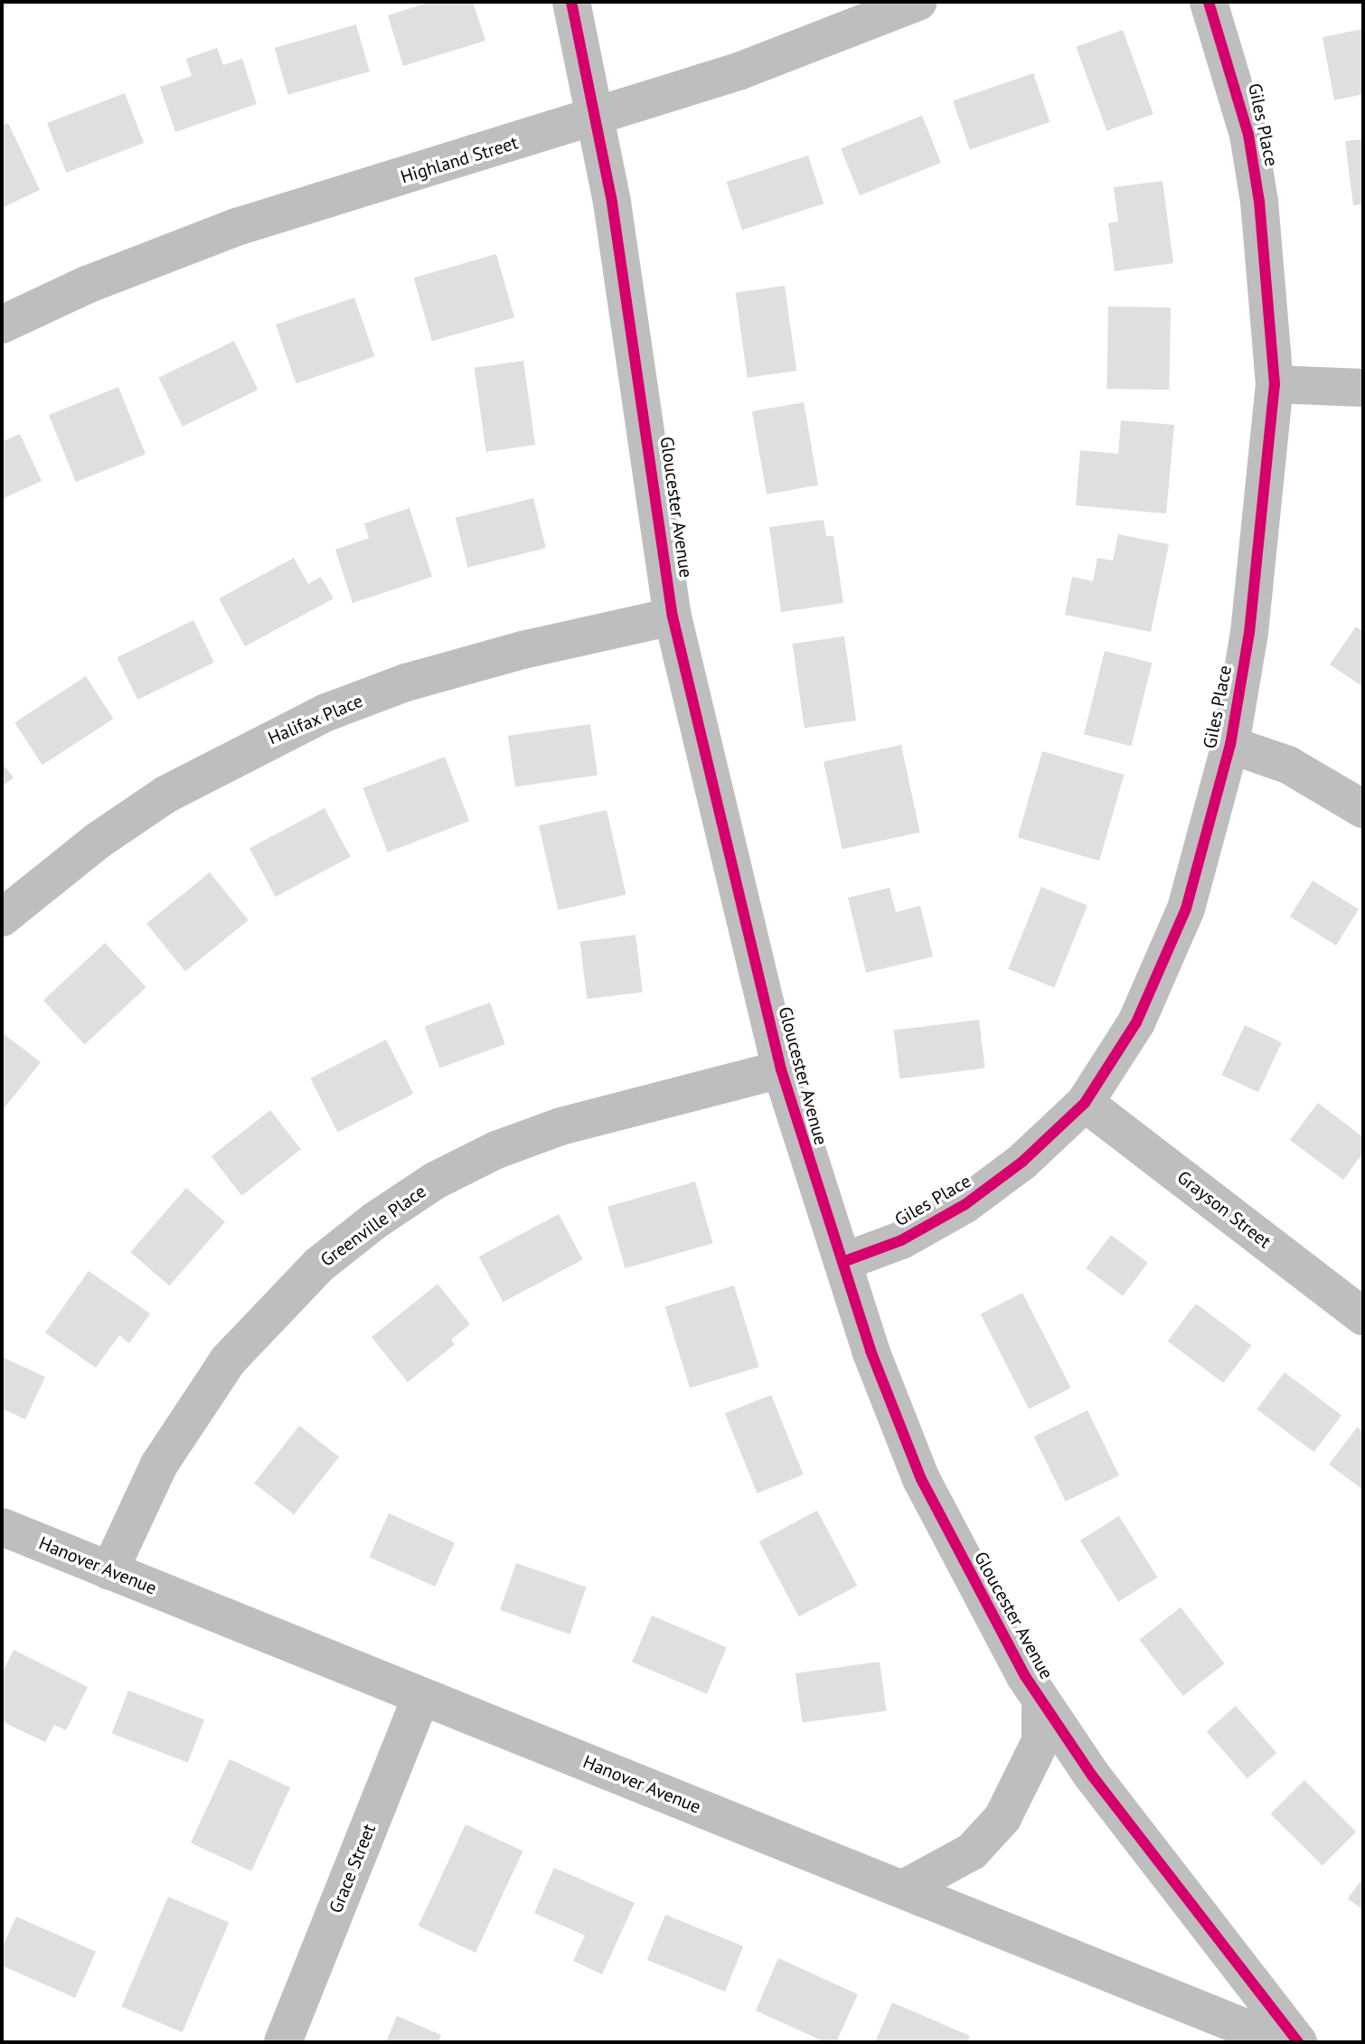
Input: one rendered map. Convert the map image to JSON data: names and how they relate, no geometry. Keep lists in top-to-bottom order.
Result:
{
  "streets": {
    "street": [
      "Giles Place",
      "Highland Street",
      "Gloucester Avenue",
      "Halifax Place",
      "Grayson Street",
      "Greenville Place",
      "Hanover Avenue",
      "Grace Street"
    ]
  },
  "crossings": [
    ["Giles Place", "Gloucester Avenue"],
    ["Giles Place", "Grayson Street"],
    ["Highland Street", "Gloucester Avenue"],
    ["Gloucester Avenue", "Halifax Place"],
    ["Gloucester Avenue", "Greenville Place"],
    ["Gloucester Avenue", "Hanover Avenue"],
    ["Greenville Place", "Hanover Avenue"],
    ["Hanover Avenue", "Grace Street"]
  ]
}
